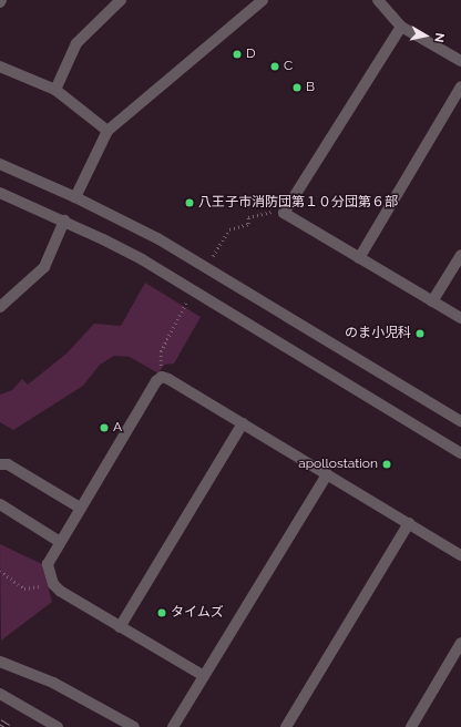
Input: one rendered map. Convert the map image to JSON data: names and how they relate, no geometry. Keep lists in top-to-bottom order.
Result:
{
  "places": [
    "D",
    "C",
    "B",
    "八王子市消防団第１０分団第６部",
    "のま小児科",
    "A",
    "apollostation",
    "タイムズ"
  ],
  "north": "right"
}
